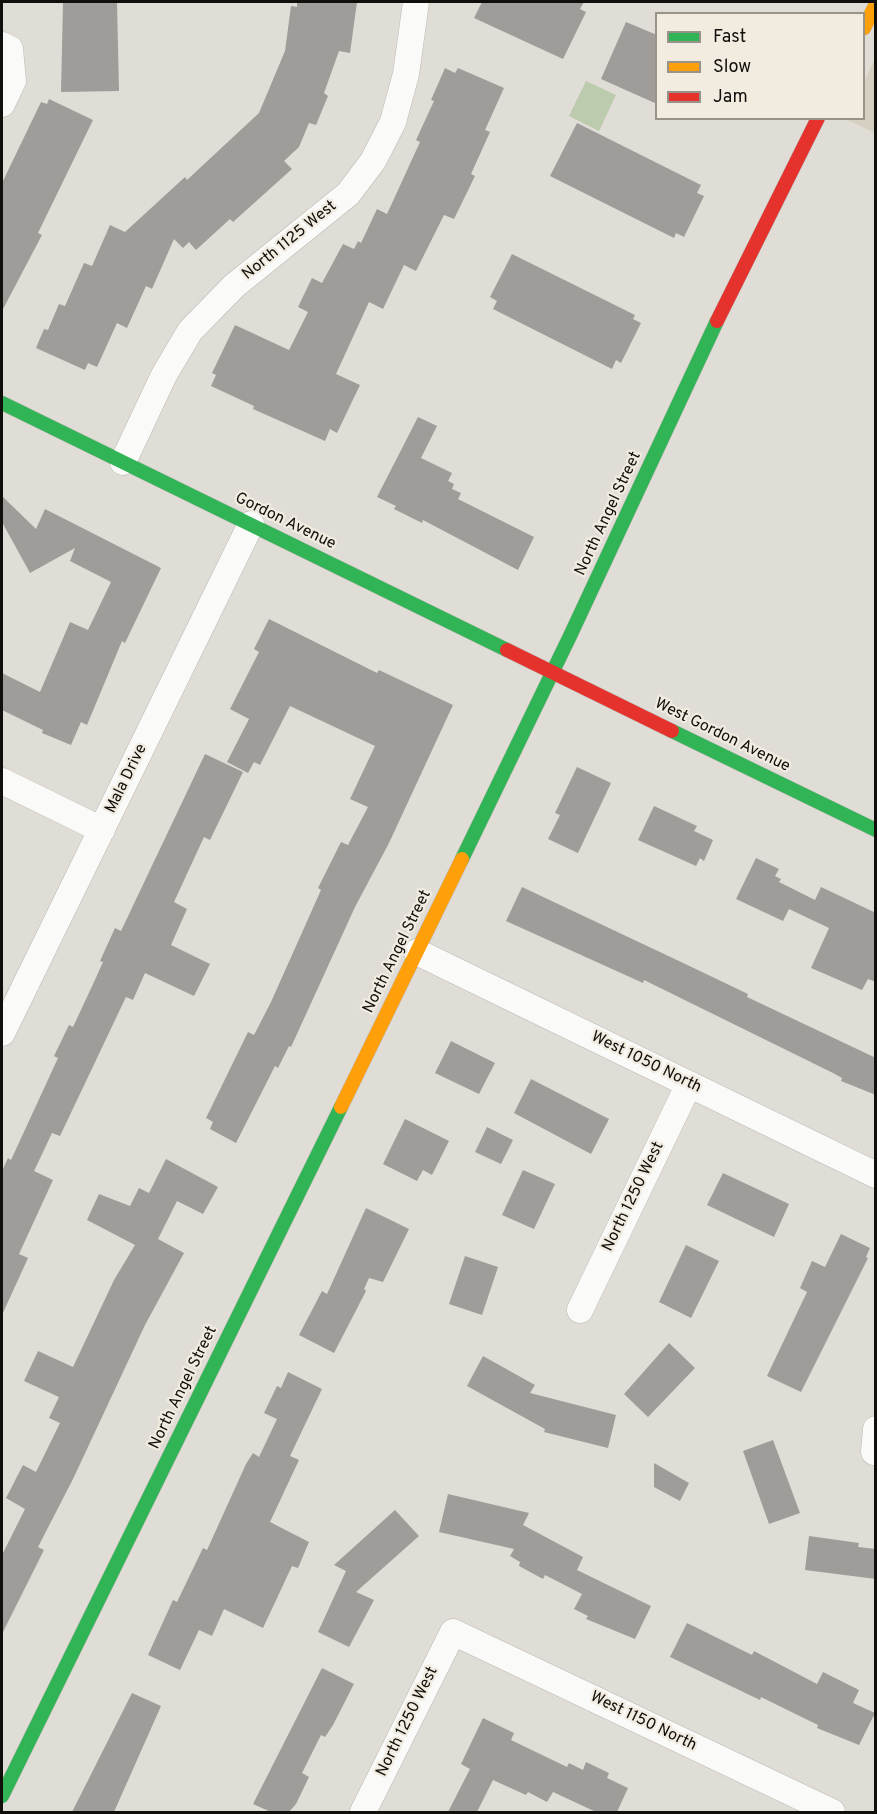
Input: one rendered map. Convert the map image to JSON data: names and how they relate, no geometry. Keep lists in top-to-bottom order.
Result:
{
  "streets": {
    "street": [
      "North 1125 West",
      "North Angel Street",
      "Gordon Avenue",
      "West Gordon Avenue",
      "Mala Drive",
      "West 1050 North",
      "North 1250 West",
      "West 1150 North"
    ]
  },
  "crossings": [
    ["North 1125 West", "Gordon Avenue"],
    ["North Angel Street", "Gordon Avenue"],
    ["North Angel Street", "West Gordon Avenue"],
    ["North Angel Street", "West 1050 North"],
    ["Gordon Avenue", "West Gordon Avenue"],
    ["Gordon Avenue", "Mala Drive"],
    ["West 1050 North", "North 1250 West"],
    ["North 1250 West", "West 1150 North"]
  ],
  "legend": ["Fast", "Slow", "Jam"]
}
